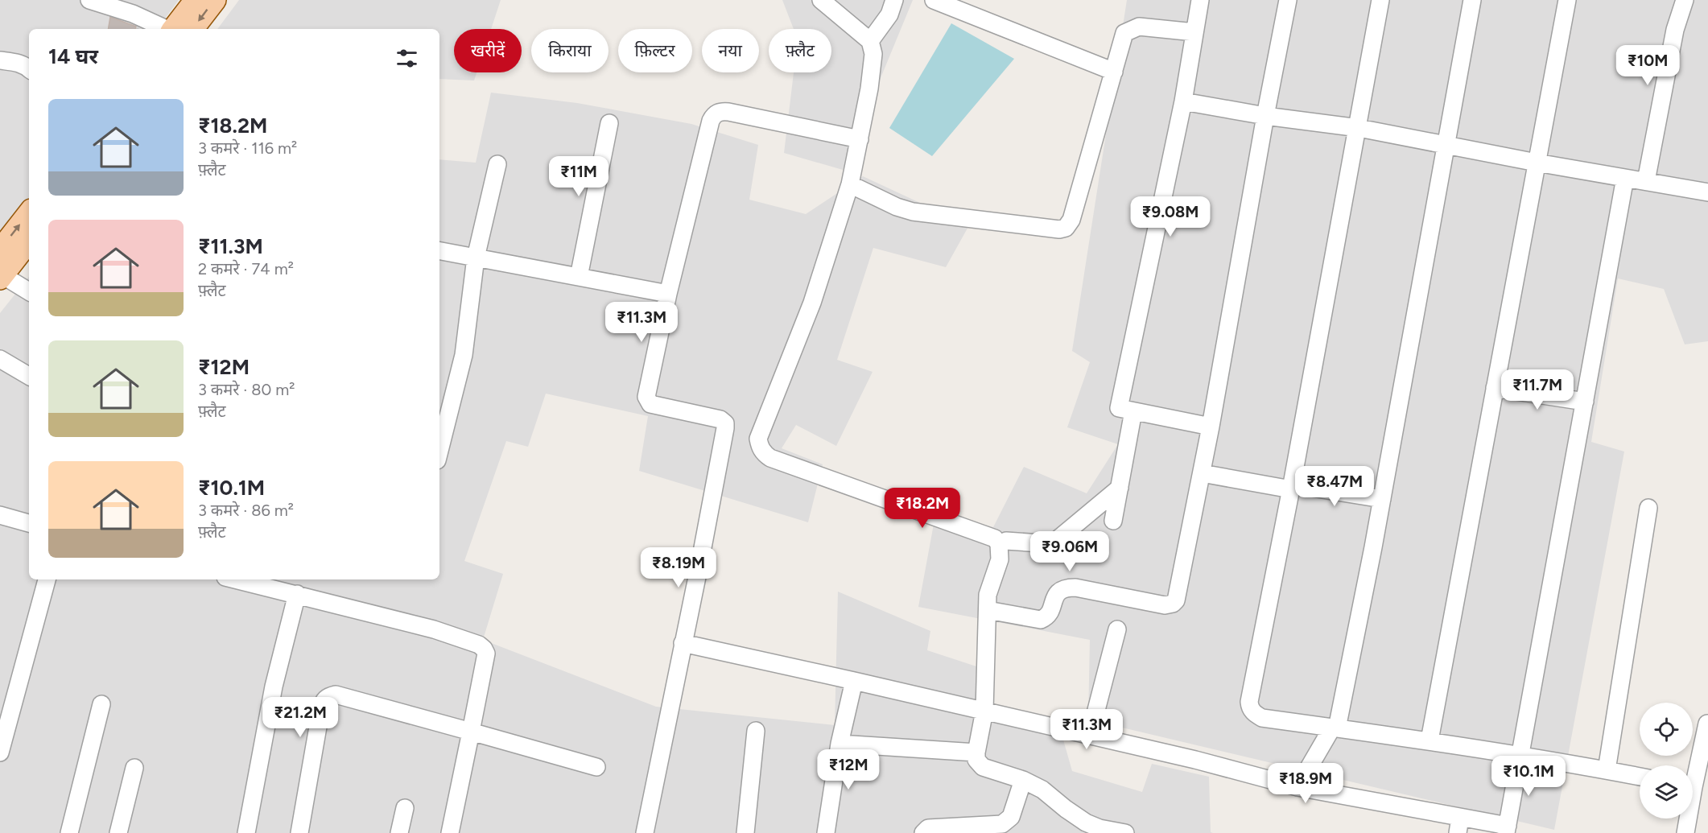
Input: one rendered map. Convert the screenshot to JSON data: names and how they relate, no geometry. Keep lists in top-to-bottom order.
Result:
{
  "page": {
    "chip": [
      "खरीदें",
      "किराया",
      "फ़िल्टर",
      "नया",
      "फ़्लैट"
    ],
    "heading": "14 घर",
    "price": [
      "₹10M",
      "₹11M",
      "₹9.08M",
      "₹11.3M",
      "₹11.7M",
      "₹8.47M",
      "₹18.2M",
      "₹9.06M",
      "₹8.19M",
      "₹21.2M",
      "₹11.3M",
      "₹12M",
      "₹10.1M",
      "₹18.9M"
    ],
    "list": [
      {
        "name": "₹18.2M",
        "note": "3 कमरे · 116 m² · फ़्लैट"
      },
      {
        "name": "₹11.3M",
        "note": "2 कमरे · 74 m² · फ़्लैट"
      },
      {
        "name": "₹12M",
        "note": "3 कमरे · 80 m² · फ़्लैट"
      },
      {
        "name": "₹10.1M",
        "note": "3 कमरे · 86 m² · फ़्लैट"
      }
    ]
  }
}
